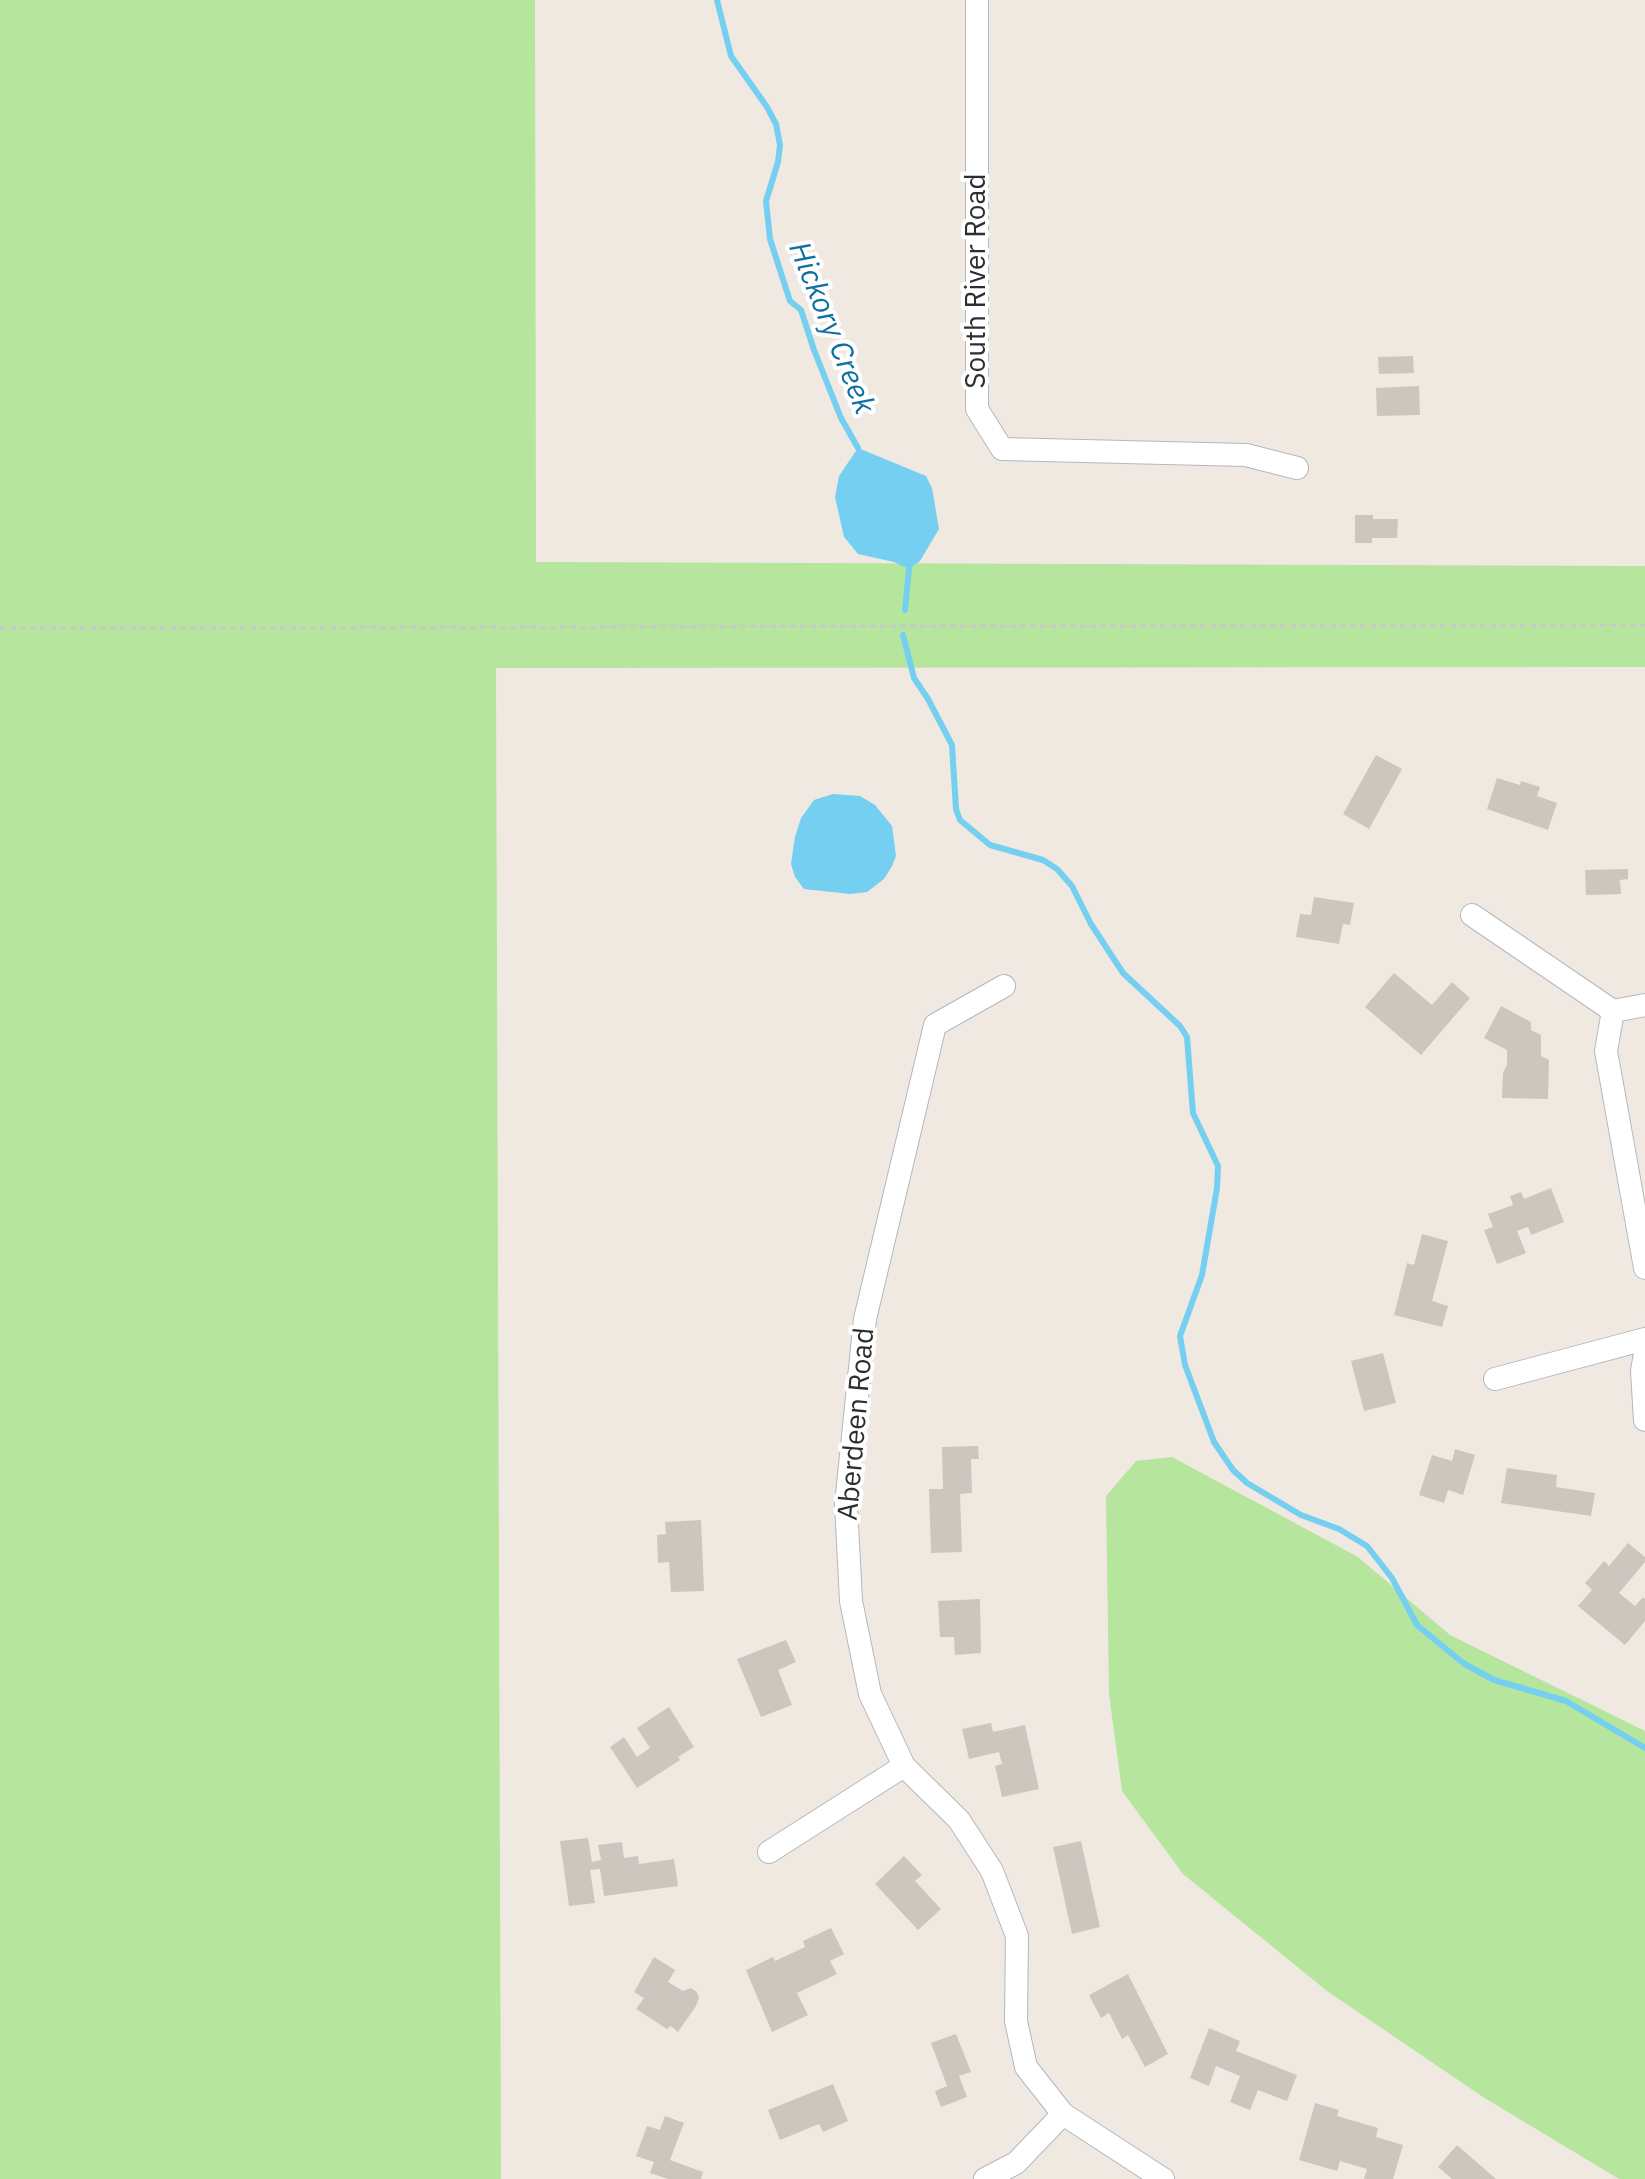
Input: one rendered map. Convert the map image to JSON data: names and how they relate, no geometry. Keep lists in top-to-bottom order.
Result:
{
  "streets": {
    "street": ["South River Road", "Aberdeen Road"]
  },
  "water": ["Hickory Creek"]
}
